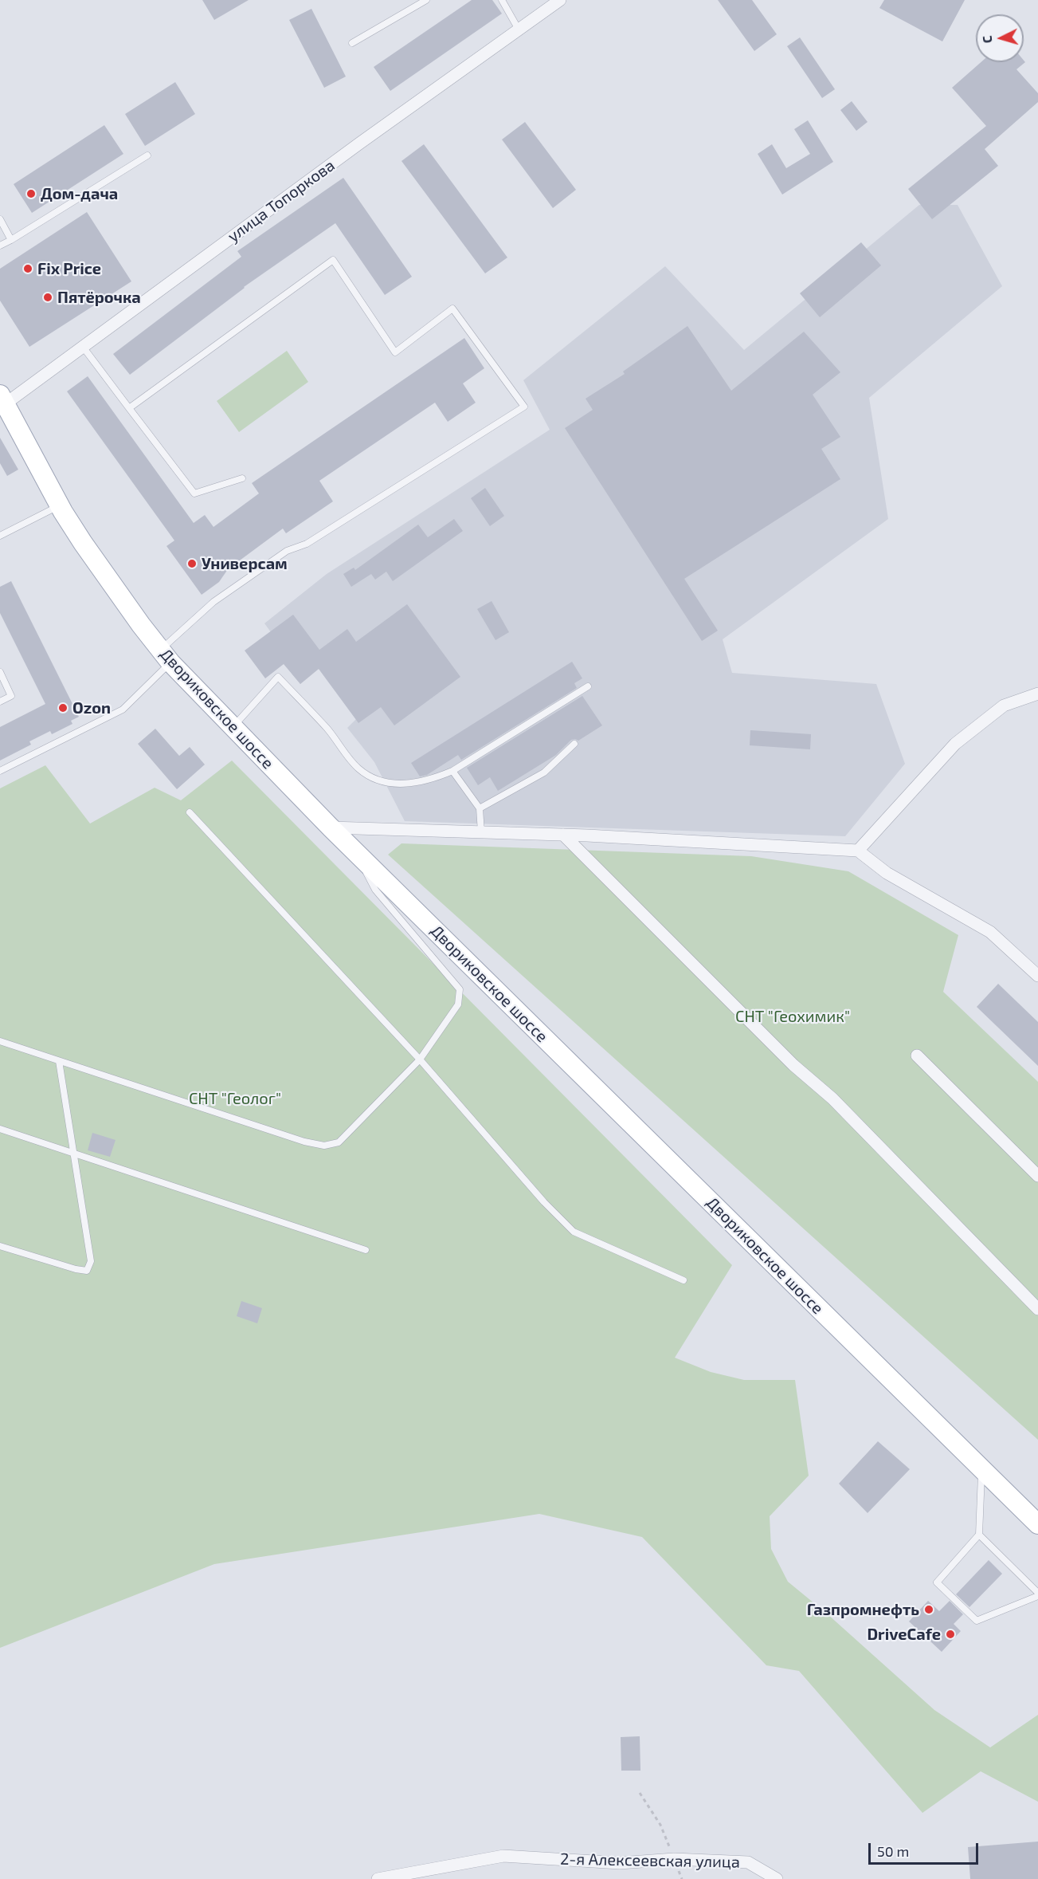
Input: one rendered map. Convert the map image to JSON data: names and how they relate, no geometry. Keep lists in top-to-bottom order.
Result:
{
  "streets": {
    "main road": ["Двориковское шоссе"],
    "street": ["улица Топоркова", "2-я Алексеевская улица"]
  },
  "crossings": [
    ["улица Топоркова", "Двориковское шоссе"]
  ],
  "parks": ["СНТ \"Геохимик\"", "СНТ \"Геолог\""],
  "places": [
    "Дом-дача",
    "Fix Price",
    "Пятёрочка",
    "Универсам",
    "Ozon",
    "Газпромнефть",
    "DriveCafe"
  ],
  "scale_bar": "50 m",
  "north": "left"
}
